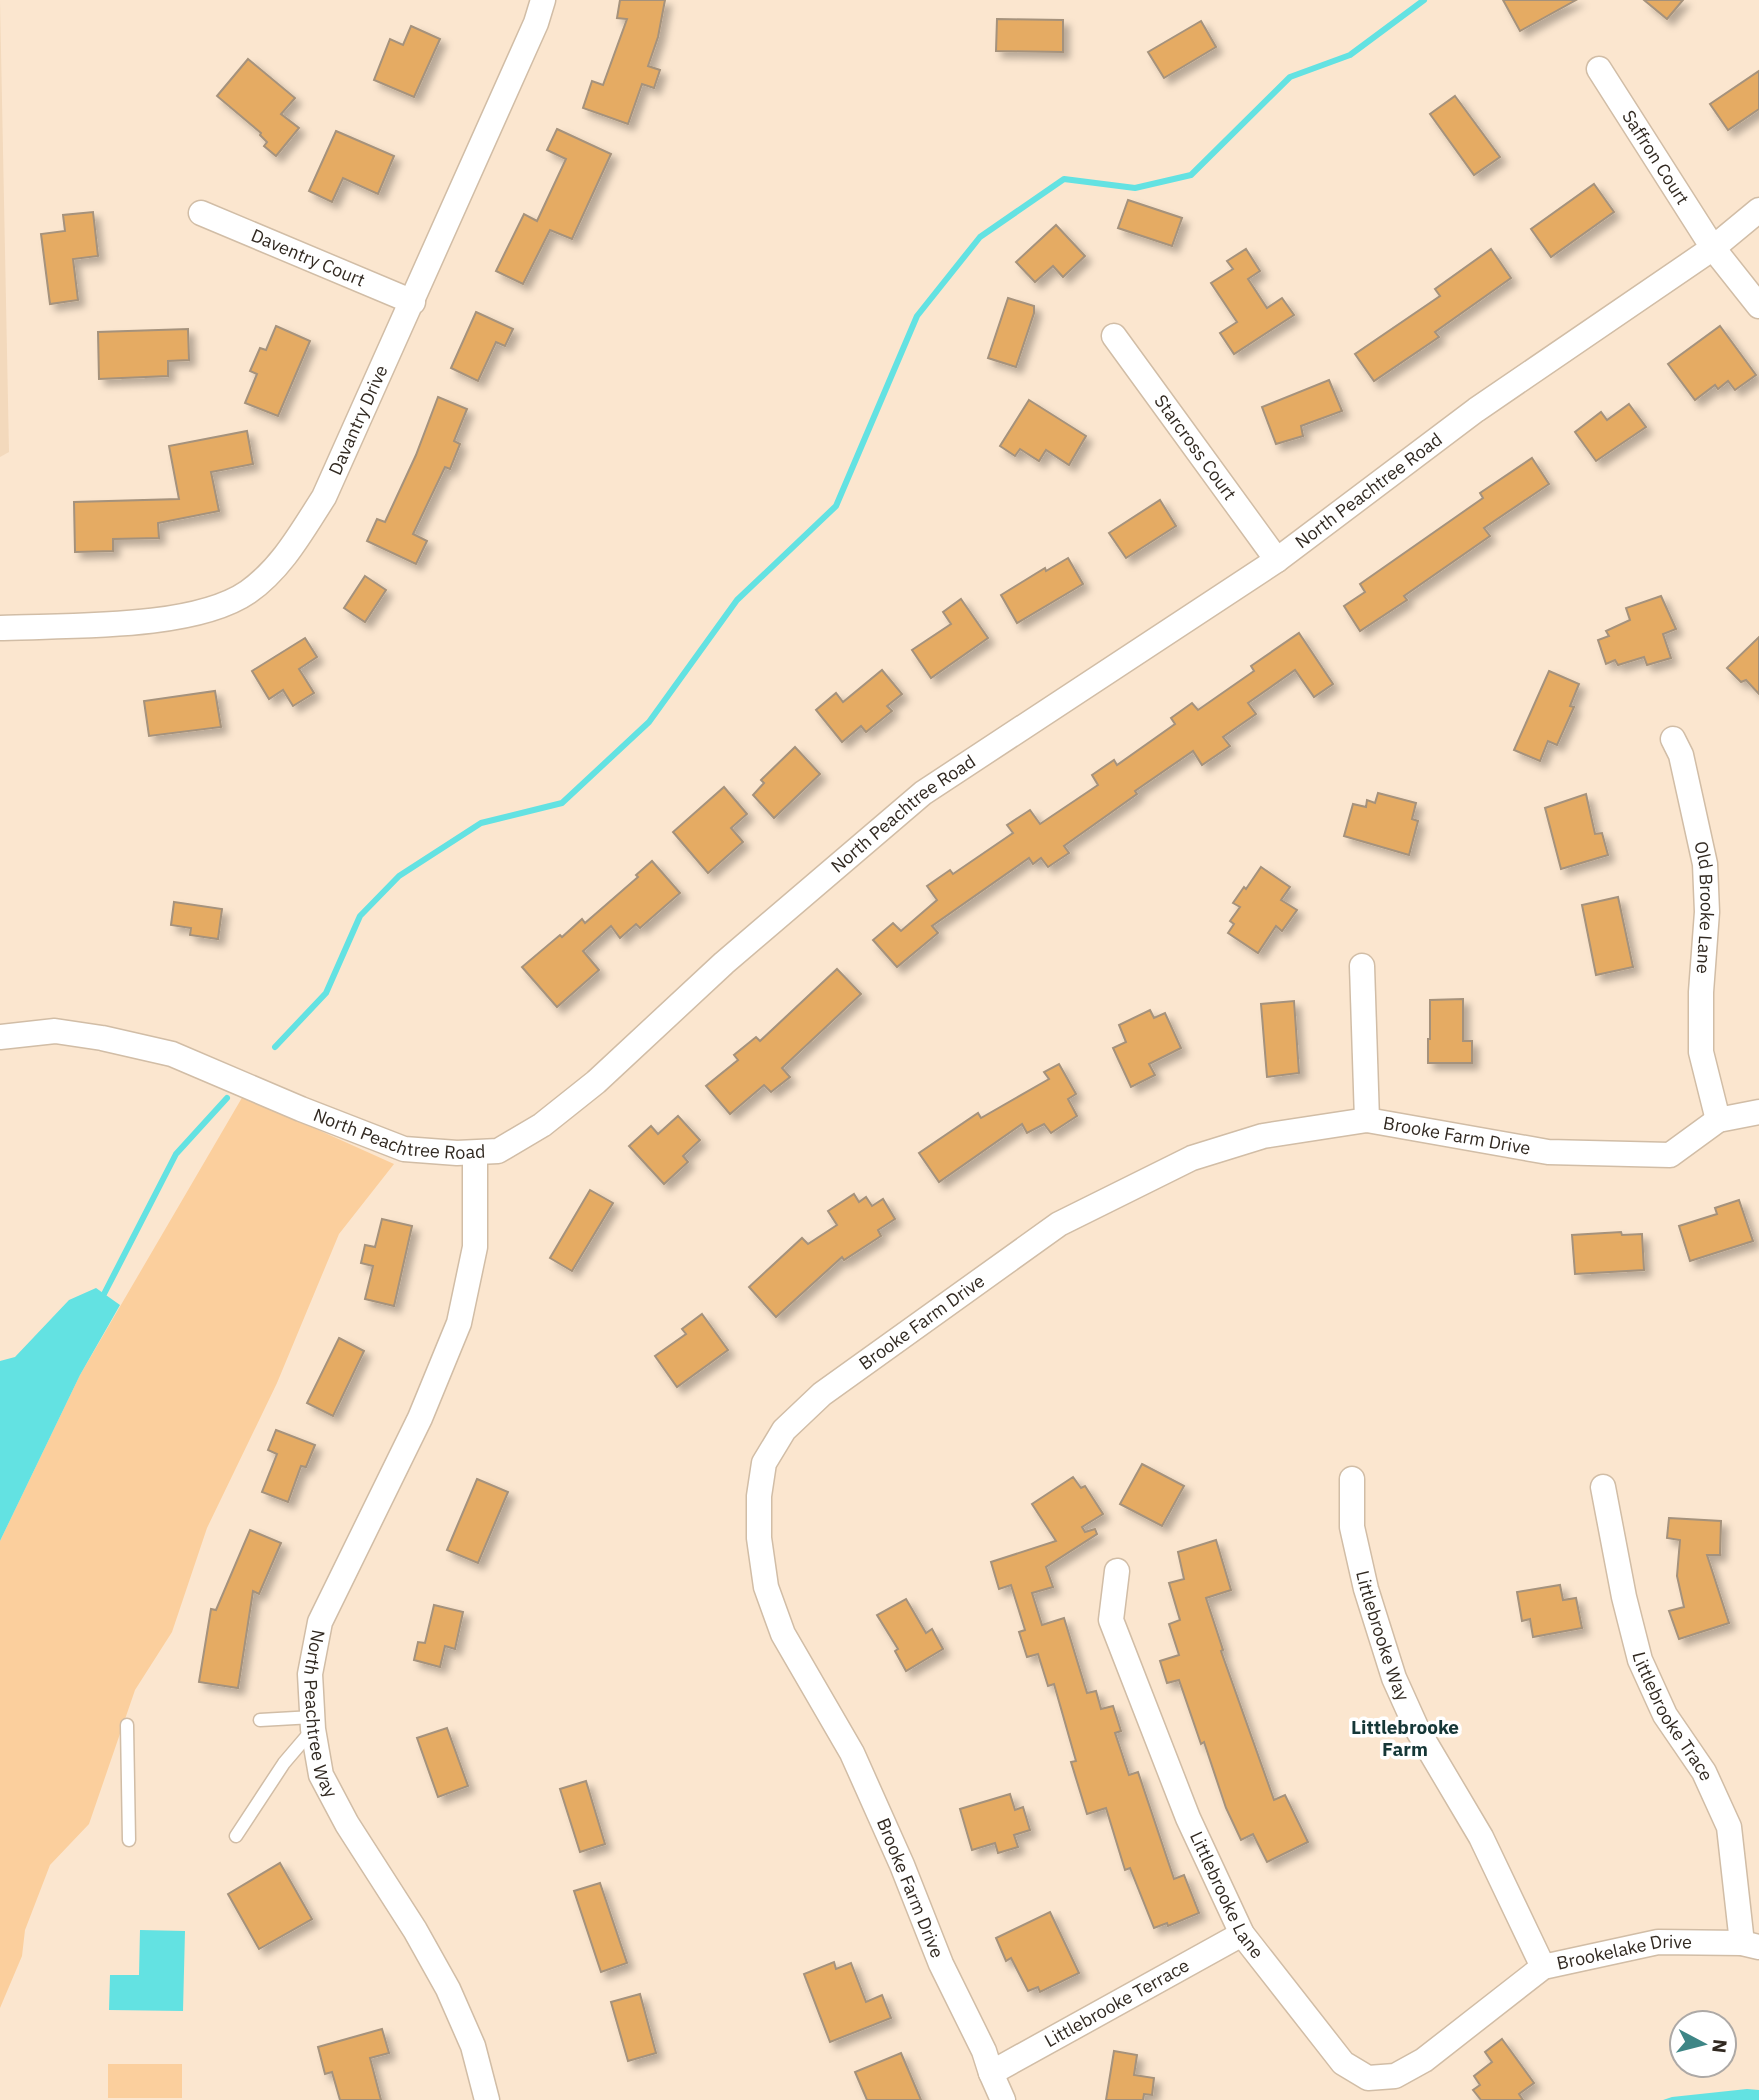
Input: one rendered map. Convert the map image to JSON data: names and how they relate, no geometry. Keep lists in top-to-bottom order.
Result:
{
  "streets": {
    "street": [
      "Saffron Court",
      "Daventry Court",
      "Davantry Drive",
      "Starcross Court",
      "North Peachtree Road",
      "Old Brooke Lane",
      "Brooke Farm Drive",
      "Littlebrooke Way",
      "North Peachtree Way",
      "Littlebrooke Trace",
      "Littlebrooke Lane",
      "Brookelake Drive",
      "Littlebrooke Terrace"
    ]
  },
  "crossings": [
    ["Saffron Court", "North Peachtree Road"],
    ["Daventry Court", "Davantry Drive"],
    ["Starcross Court", "North Peachtree Road"],
    ["North Peachtree Road", "North Peachtree Way"],
    ["Old Brooke Lane", "Brooke Farm Drive"],
    ["Brooke Farm Drive", "Littlebrooke Terrace"],
    ["Littlebrooke Way", "Brookelake Drive"],
    ["Littlebrooke Trace", "Brookelake Drive"],
    ["Littlebrooke Lane", "Brookelake Drive"],
    ["Littlebrooke Lane", "Littlebrooke Terrace"]
  ],
  "districts": ["Littlebrooke Farm"],
  "north": "right"
}
